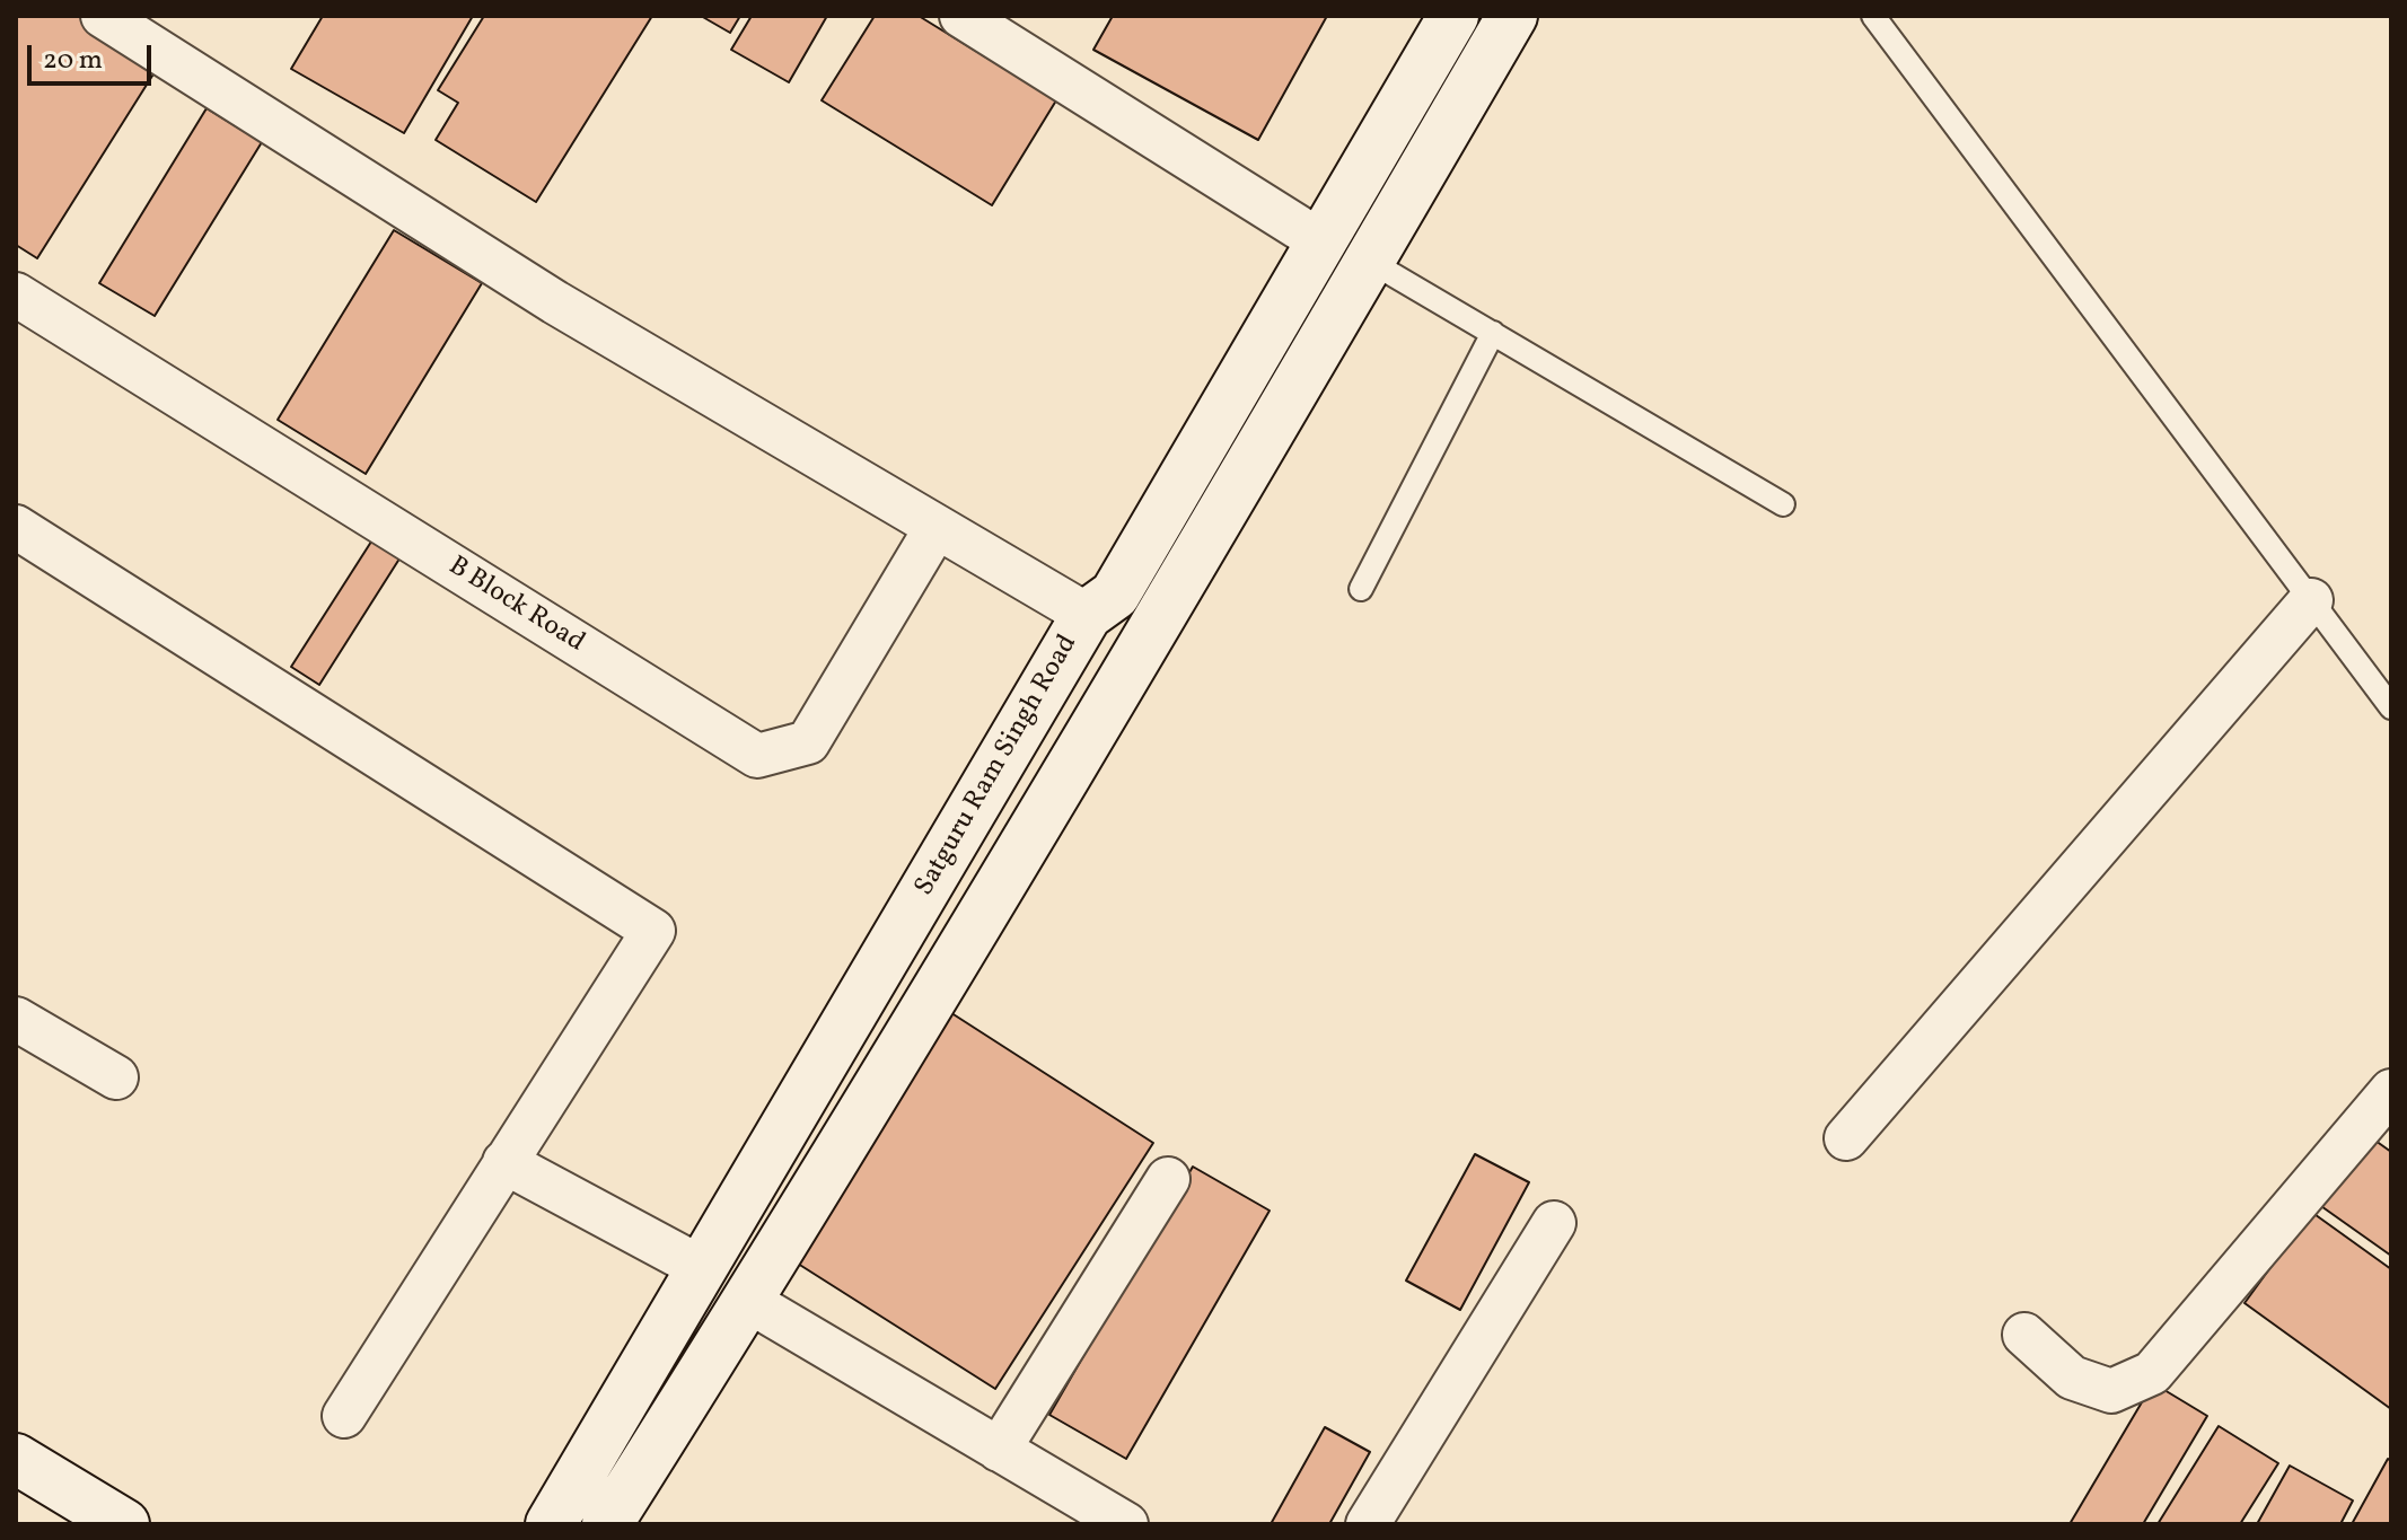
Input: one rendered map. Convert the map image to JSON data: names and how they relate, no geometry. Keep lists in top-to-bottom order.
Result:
{
  "streets": {
    "street": ["B Block Road", "Satguru Ram Singh Road"]
  },
  "scale_bar": "20 m"
}
